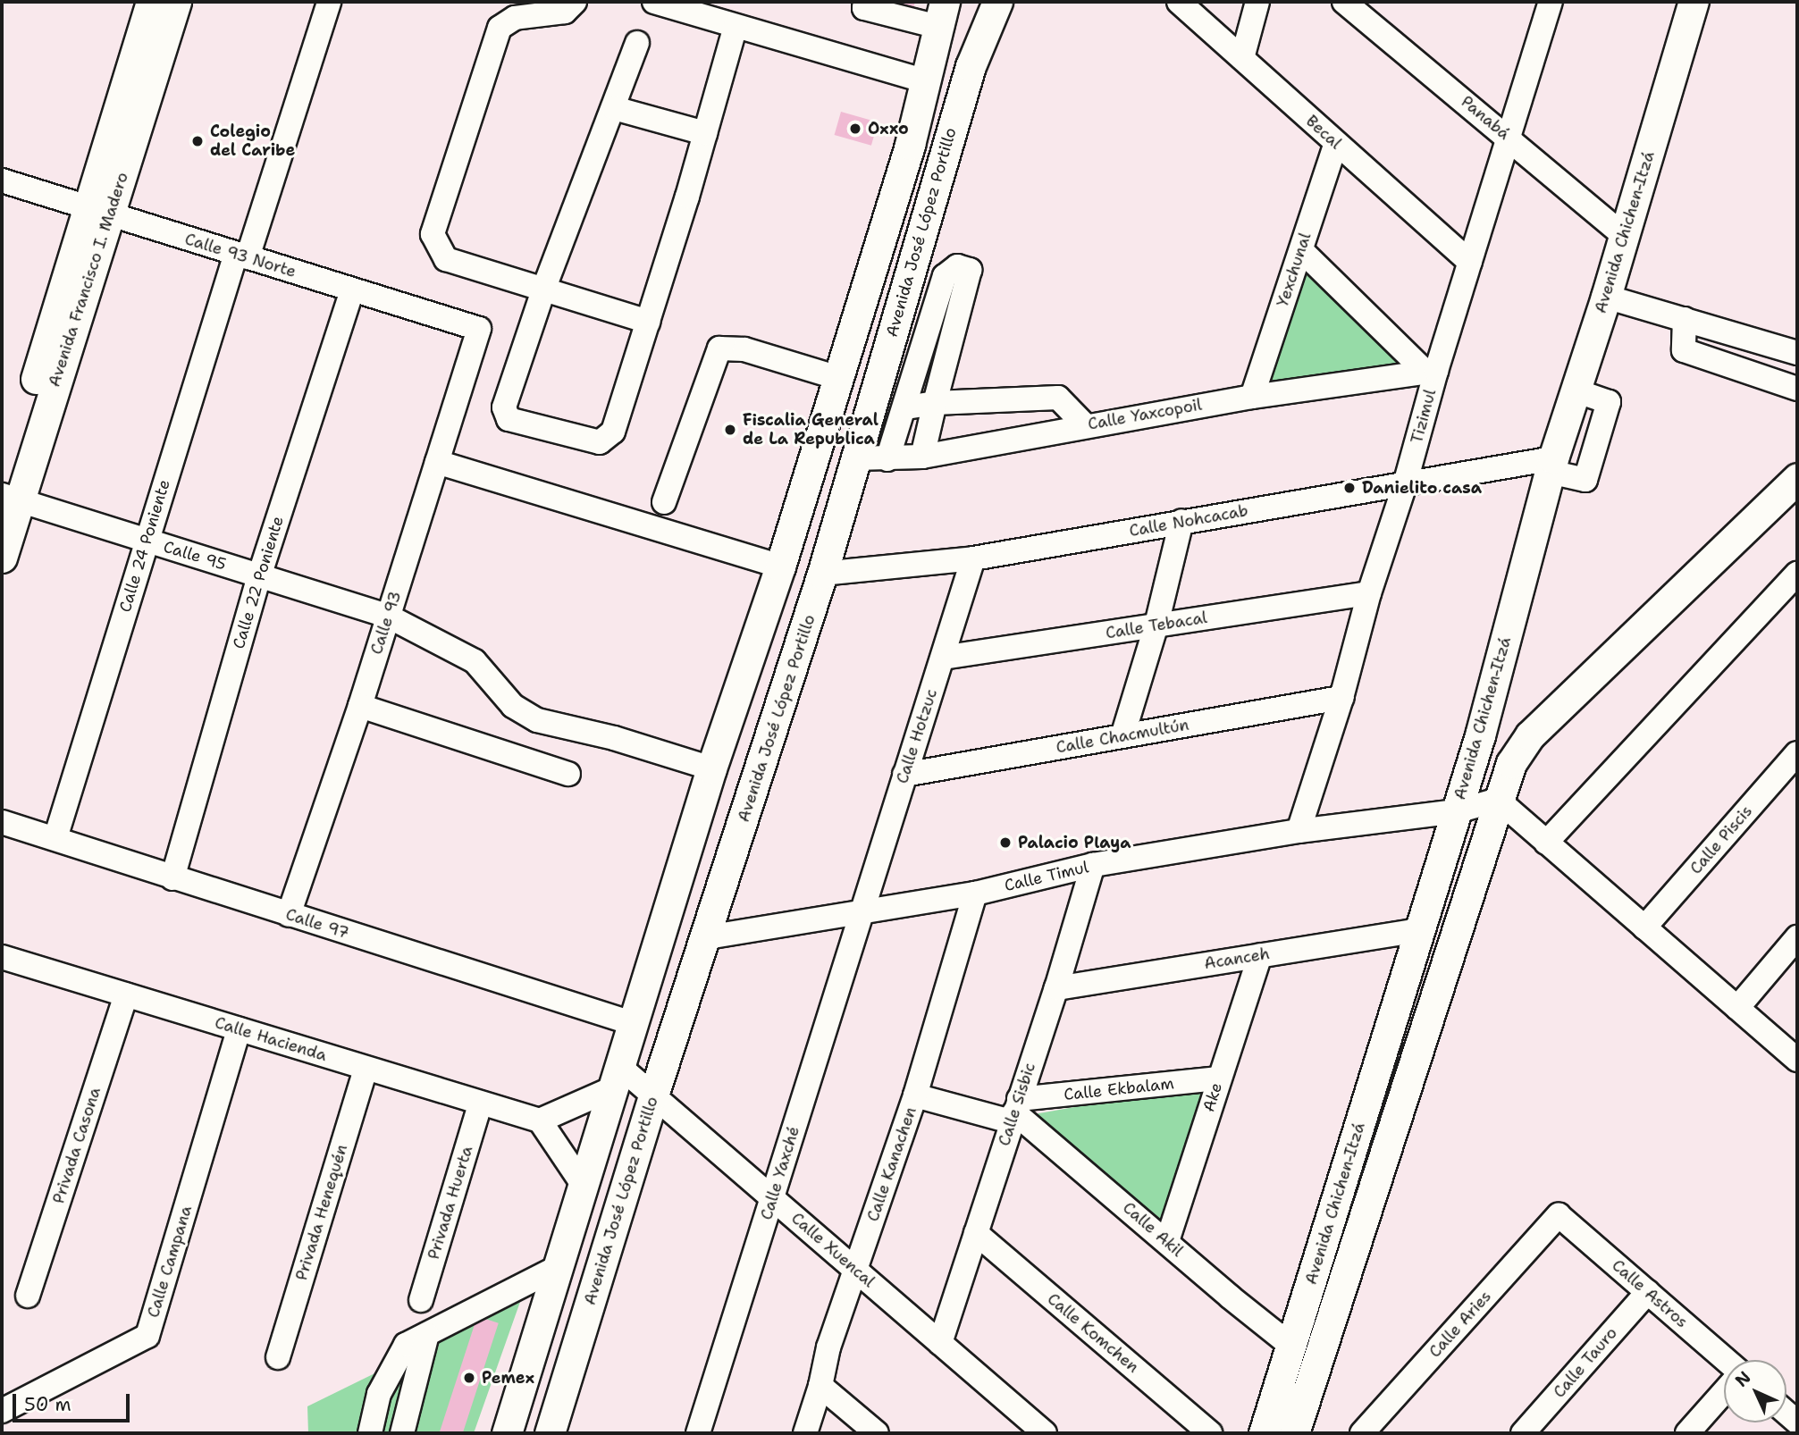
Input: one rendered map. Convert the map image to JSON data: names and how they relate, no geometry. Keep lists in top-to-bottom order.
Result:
{
  "streets": {
    "main road": ["Avenida José López Portillo", "Avenida Chichen-Itzá", "Avenida Francisco I. Madero"],
    "street": [
      "Panabá",
      "Becal",
      "Calle 93 Norte",
      "Yexchunal",
      "Calle Yaxcopoil",
      "Tizimul",
      "Calle Nohcacab",
      "Calle 24 Poniente",
      "Calle 95",
      "Calle 22 Poniente",
      "Calle 93",
      "Calle Tebacal",
      "Calle Hotzuc",
      "Calle Chacmultún",
      "Calle Piscis",
      "Calle Timul",
      "Calle 97",
      "Acanceh",
      "Calle Hacienda",
      "Calle Ekbalam",
      "Ake",
      "Calle Sisbic",
      "Privada Casona",
      "Calle Kanachen",
      "Calle Yaxché",
      "Privada Huerta",
      "Privada Henequén",
      "Calle Akil",
      "Calle Xuencal",
      "Calle Campana",
      "Calle Astros",
      "Calle Aries",
      "Calle Komchen",
      "Calle Tauro"
    ]
  },
  "crossings": [
    ["Panabá", "Avenida Chichen-Itzá"],
    ["Panabá", "Tizimul"],
    ["Becal", "Yexchunal"],
    ["Becal", "Tizimul"],
    ["Avenida José López Portillo", "Calle Yaxcopoil"],
    ["Avenida José López Portillo", "Calle Nohcacab"],
    ["Avenida José López Portillo", "Calle Timul"],
    ["Avenida José López Portillo", "Calle Xuencal"],
    ["Avenida Chichen-Itzá", "Calle Nohcacab"],
    ["Avenida Chichen-Itzá", "Calle Timul"],
    ["Avenida Chichen-Itzá", "Acanceh"],
    ["Avenida Chichen-Itzá", "Calle Akil"],
    ["Calle 93 Norte", "Avenida Francisco I. Madero"],
    ["Calle 93 Norte", "Calle 24 Poniente"],
    ["Calle 93 Norte", "Calle 22 Poniente"],
    ["Calle 93 Norte", "Calle 93"],
    ["Yexchunal", "Calle Yaxcopoil"],
    ["Avenida Francisco I. Madero", "Calle 95"],
    ["Calle Yaxcopoil", "Tizimul"],
    ["Tizimul", "Calle Nohcacab"],
    ["Tizimul", "Calle Tebacal"],
    ["Tizimul", "Calle Chacmultún"],
    ["Tizimul", "Calle Timul"],
    ["Calle Nohcacab", "Calle Hotzuc"],
    ["Calle 24 Poniente", "Calle 95"],
    ["Calle 24 Poniente", "Calle 97"],
    ["Calle 95", "Calle 22 Poniente"],
    ["Calle 95", "Calle 93"],
    ["Calle 22 Poniente", "Calle 97"],
    ["Calle 93", "Calle 97"],
    ["Calle Tebacal", "Calle Hotzuc"],
    ["Calle Hotzuc", "Calle Chacmultún"],
    ["Calle Hotzuc", "Calle Timul"],
    ["Calle Hotzuc", "Calle Yaxché"],
    ["Calle Timul", "Calle Sisbic"],
    ["Calle Timul", "Calle Kanachen"],
    ["Calle Timul", "Calle Yaxché"],
    ["Acanceh", "Ake"],
    ["Acanceh", "Calle Sisbic"],
    ["Calle Hacienda", "Privada Casona"],
    ["Calle Hacienda", "Privada Huerta"],
    ["Calle Hacienda", "Privada Henequén"],
    ["Calle Hacienda", "Calle Campana"],
    ["Calle Ekbalam", "Ake"],
    ["Calle Ekbalam", "Calle Sisbic"],
    ["Calle Ekbalam", "Calle Akil"],
    ["Ake", "Calle Akil"],
    ["Calle Sisbic", "Calle Akil"],
    ["Calle Sisbic", "Calle Xuencal"],
    ["Calle Sisbic", "Calle Komchen"],
    ["Calle Kanachen", "Calle Xuencal"],
    ["Calle Yaxché", "Calle Xuencal"],
    ["Calle Astros", "Calle Aries"],
    ["Calle Astros", "Calle Tauro"]
  ],
  "places": [
    "Oxxo",
    "Colegio del Caribe",
    "Fiscalia General de La Republica",
    "Danielito casa",
    "Palacio Playa",
    "Pemex"
  ],
  "scale_bar": "50 m",
  "north": "top left"
}
